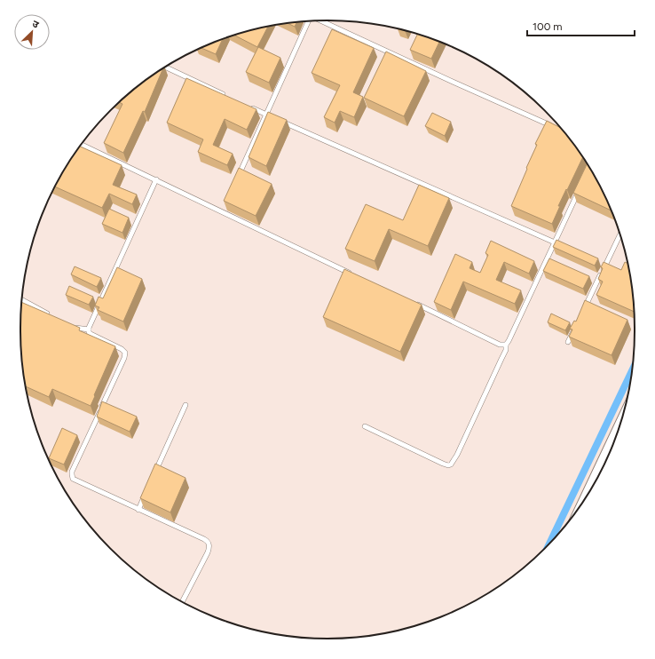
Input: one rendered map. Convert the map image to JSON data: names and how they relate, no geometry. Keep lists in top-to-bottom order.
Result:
{
  "scale_bar": "100 m",
  "north": "top right"
}
